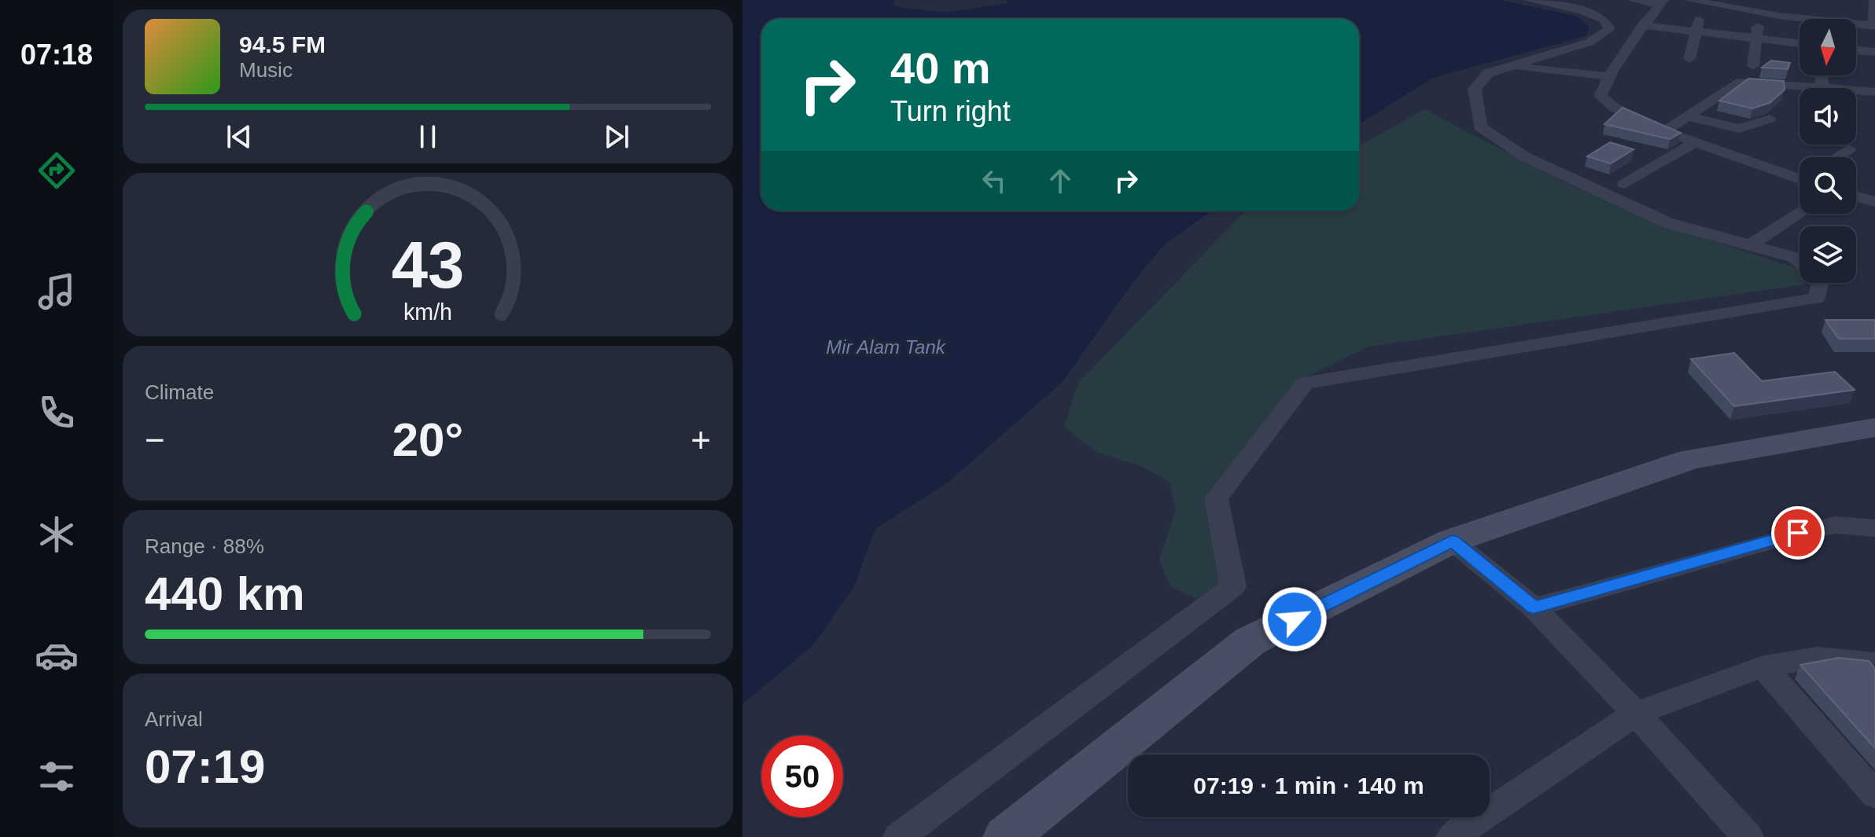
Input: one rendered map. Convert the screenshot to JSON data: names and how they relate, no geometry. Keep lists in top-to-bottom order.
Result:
{
  "water": ["Mir Alam Tank"],
  "north": "bottom",
  "page": {
    "tabs": "07:18",
    "song": ["94.5 FM", "Music"],
    "turn": ["40 m", "Turn right"],
    "tile": [
      "Climate",
      ["Range · 88%", "440 km"],
      ["Arrival", "07:19"]
    ],
    "heat": ["−", "20°", "+"],
    "limit": "50",
    "trip": "07:19 · 1 min · 140 m",
    "gauge": ["43", "km/h"]
  }
}
